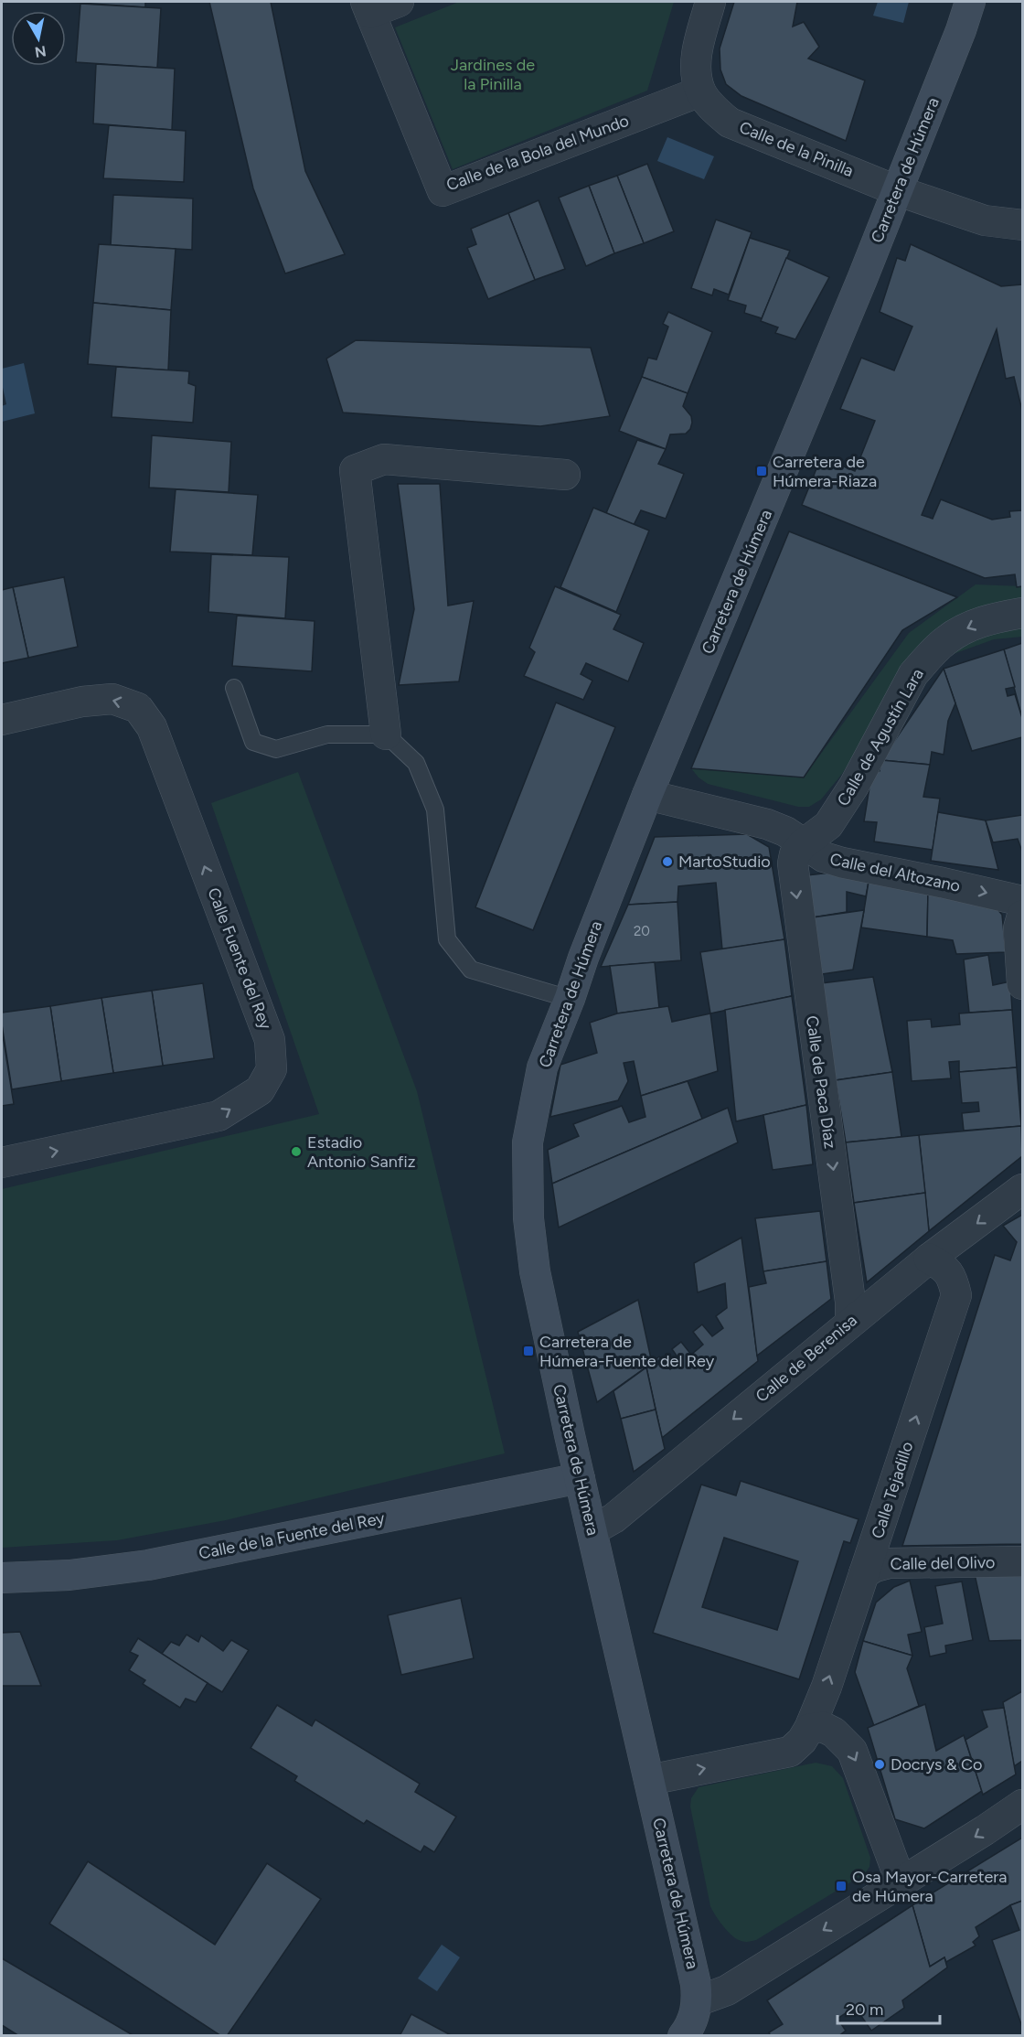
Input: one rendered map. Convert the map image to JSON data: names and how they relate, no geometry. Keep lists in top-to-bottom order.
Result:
{
  "streets": {
    "main road": ["Carretera de Húmera", "Calle de la Fuente del Rey"],
    "street": [
      "Calle de la Pinilla",
      "Calle de la Bola del Mundo",
      "Calle de Agustín Lara",
      "Calle del Altozano",
      "Calle Fuente del Rey",
      "Calle de Paca Díaz",
      "Calle de Berenisa",
      "Calle Tejadillo",
      "Calle del Olivo"
    ]
  },
  "crossings": [
    ["Calle de la Pinilla", "Calle de la Bola del Mundo"],
    ["Calle de la Pinilla", "Carretera de Húmera"],
    ["Carretera de Húmera", "Calle del Altozano"],
    ["Carretera de Húmera", "Calle de Berenisa"],
    ["Carretera de Húmera", "Calle Tejadillo"],
    ["Carretera de Húmera", "Calle de la Fuente del Rey"],
    ["Calle de Agustín Lara", "Calle del Altozano"],
    ["Calle de Agustín Lara", "Calle de Paca Díaz"],
    ["Calle del Altozano", "Calle de Paca Díaz"],
    ["Calle de Paca Díaz", "Calle de Berenisa"],
    ["Calle de Berenisa", "Calle Tejadillo"],
    ["Calle Tejadillo", "Calle del Olivo"]
  ],
  "one_way": [
    "Calle de Agustín Lara",
    "Calle del Altozano",
    "Calle de Paca Díaz",
    "Calle de Berenisa",
    "Calle Tejadillo"
  ],
  "parks": ["Jardines de la Pinilla"],
  "places": {
    "transit": ["Carretera de Húmera-Riaza", "Carretera de Húmera-Fuente del Rey", "Osa Mayor-Carretera de Húmera"],
    "other": ["MartoStudio", "Estadio Antonio Sanfiz", "Docrys & Co"]
  },
  "house_numbers": ["20"],
  "scale_bar": "20 m",
  "north": "bottom"
}
